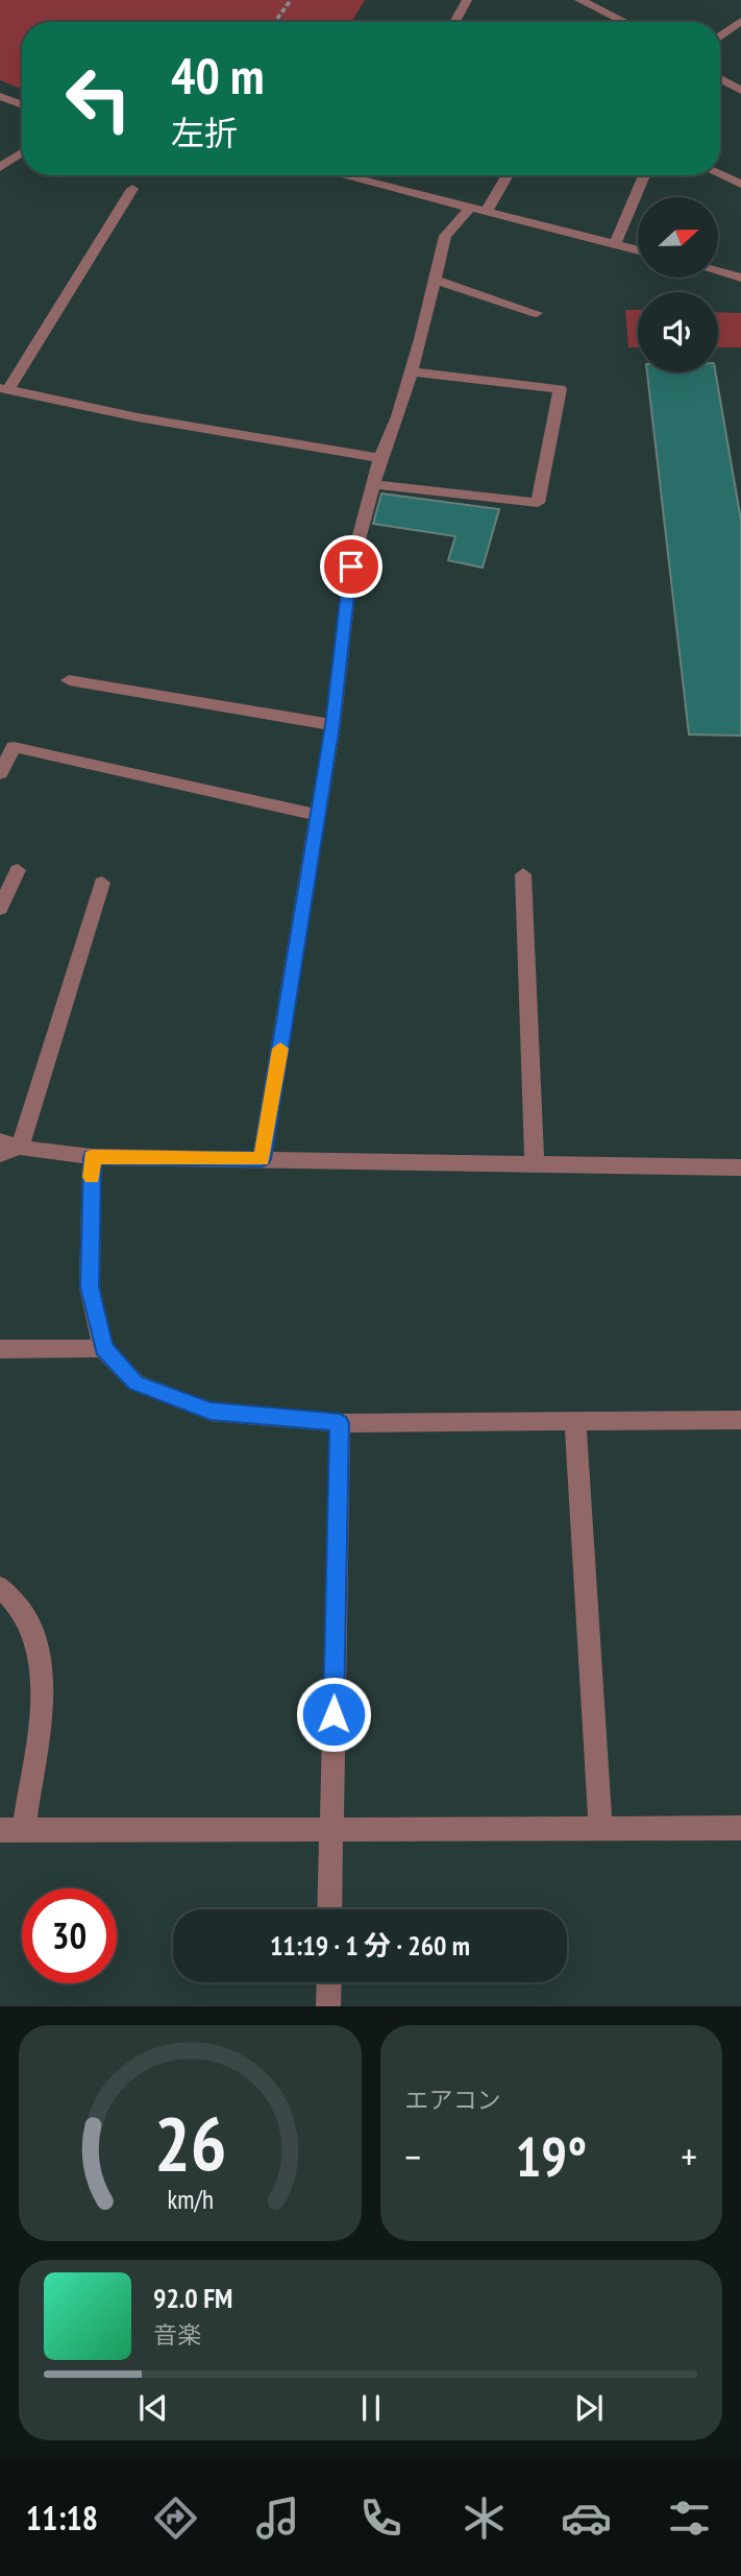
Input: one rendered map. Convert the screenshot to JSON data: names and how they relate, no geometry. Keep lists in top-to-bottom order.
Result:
{
  "north": "right",
  "page": {
    "turn": ["40 m", "左折"],
    "limit": "30",
    "trip": "11:19 · 1 分 · 260 m",
    "tile": "エアコン",
    "heat": ["−", "19°", "+"],
    "song": ["92.0 FM", "音楽"],
    "tabs": "11:18",
    "gauge": ["26", "km/h"]
  }
}
